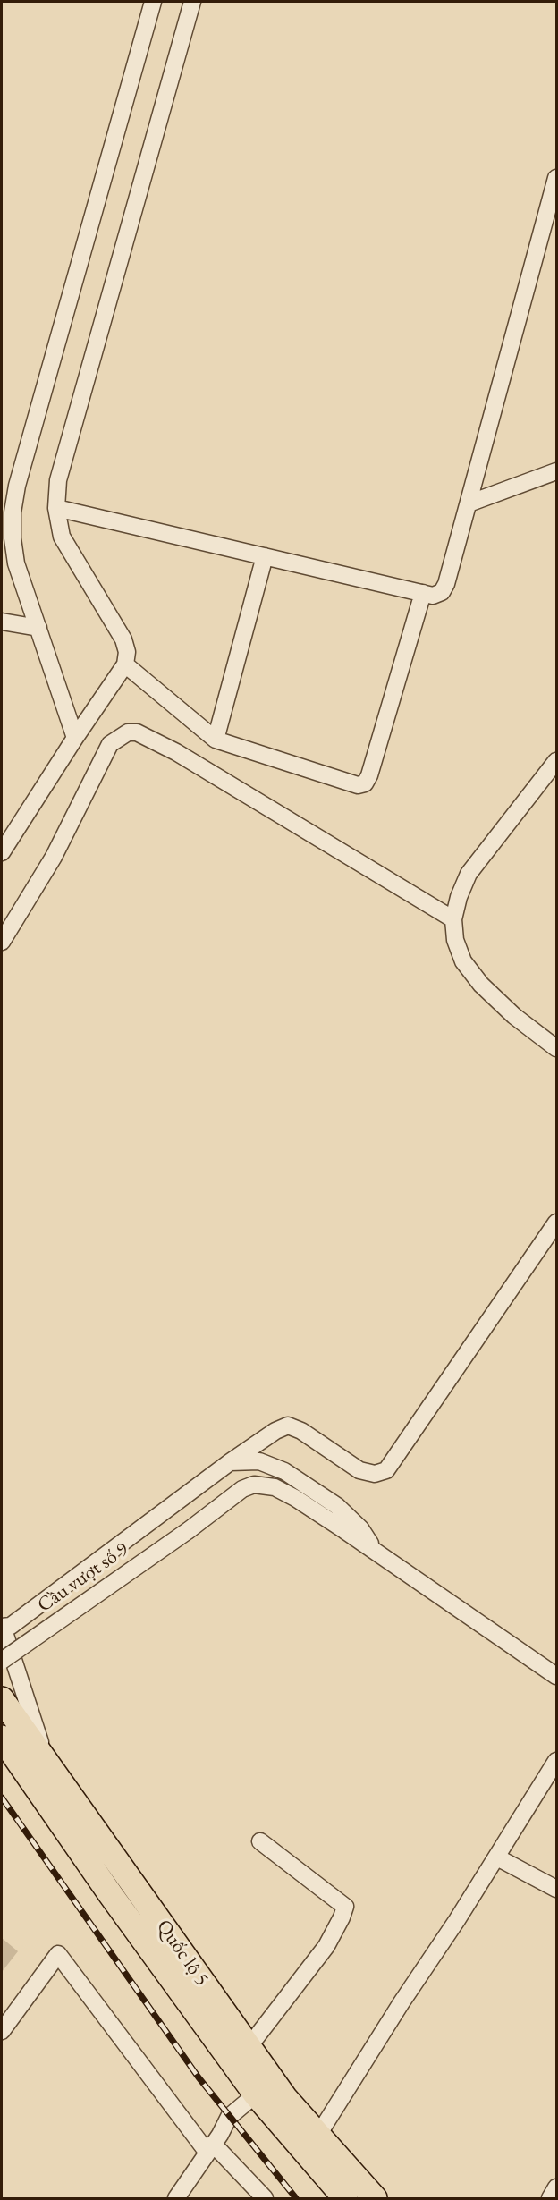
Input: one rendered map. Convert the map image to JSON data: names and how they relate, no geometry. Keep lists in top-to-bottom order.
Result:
{
  "streets": {
    "highway": ["Quốc lộ 5"],
    "street": ["Cầu vượt số 9"]
  }
}
